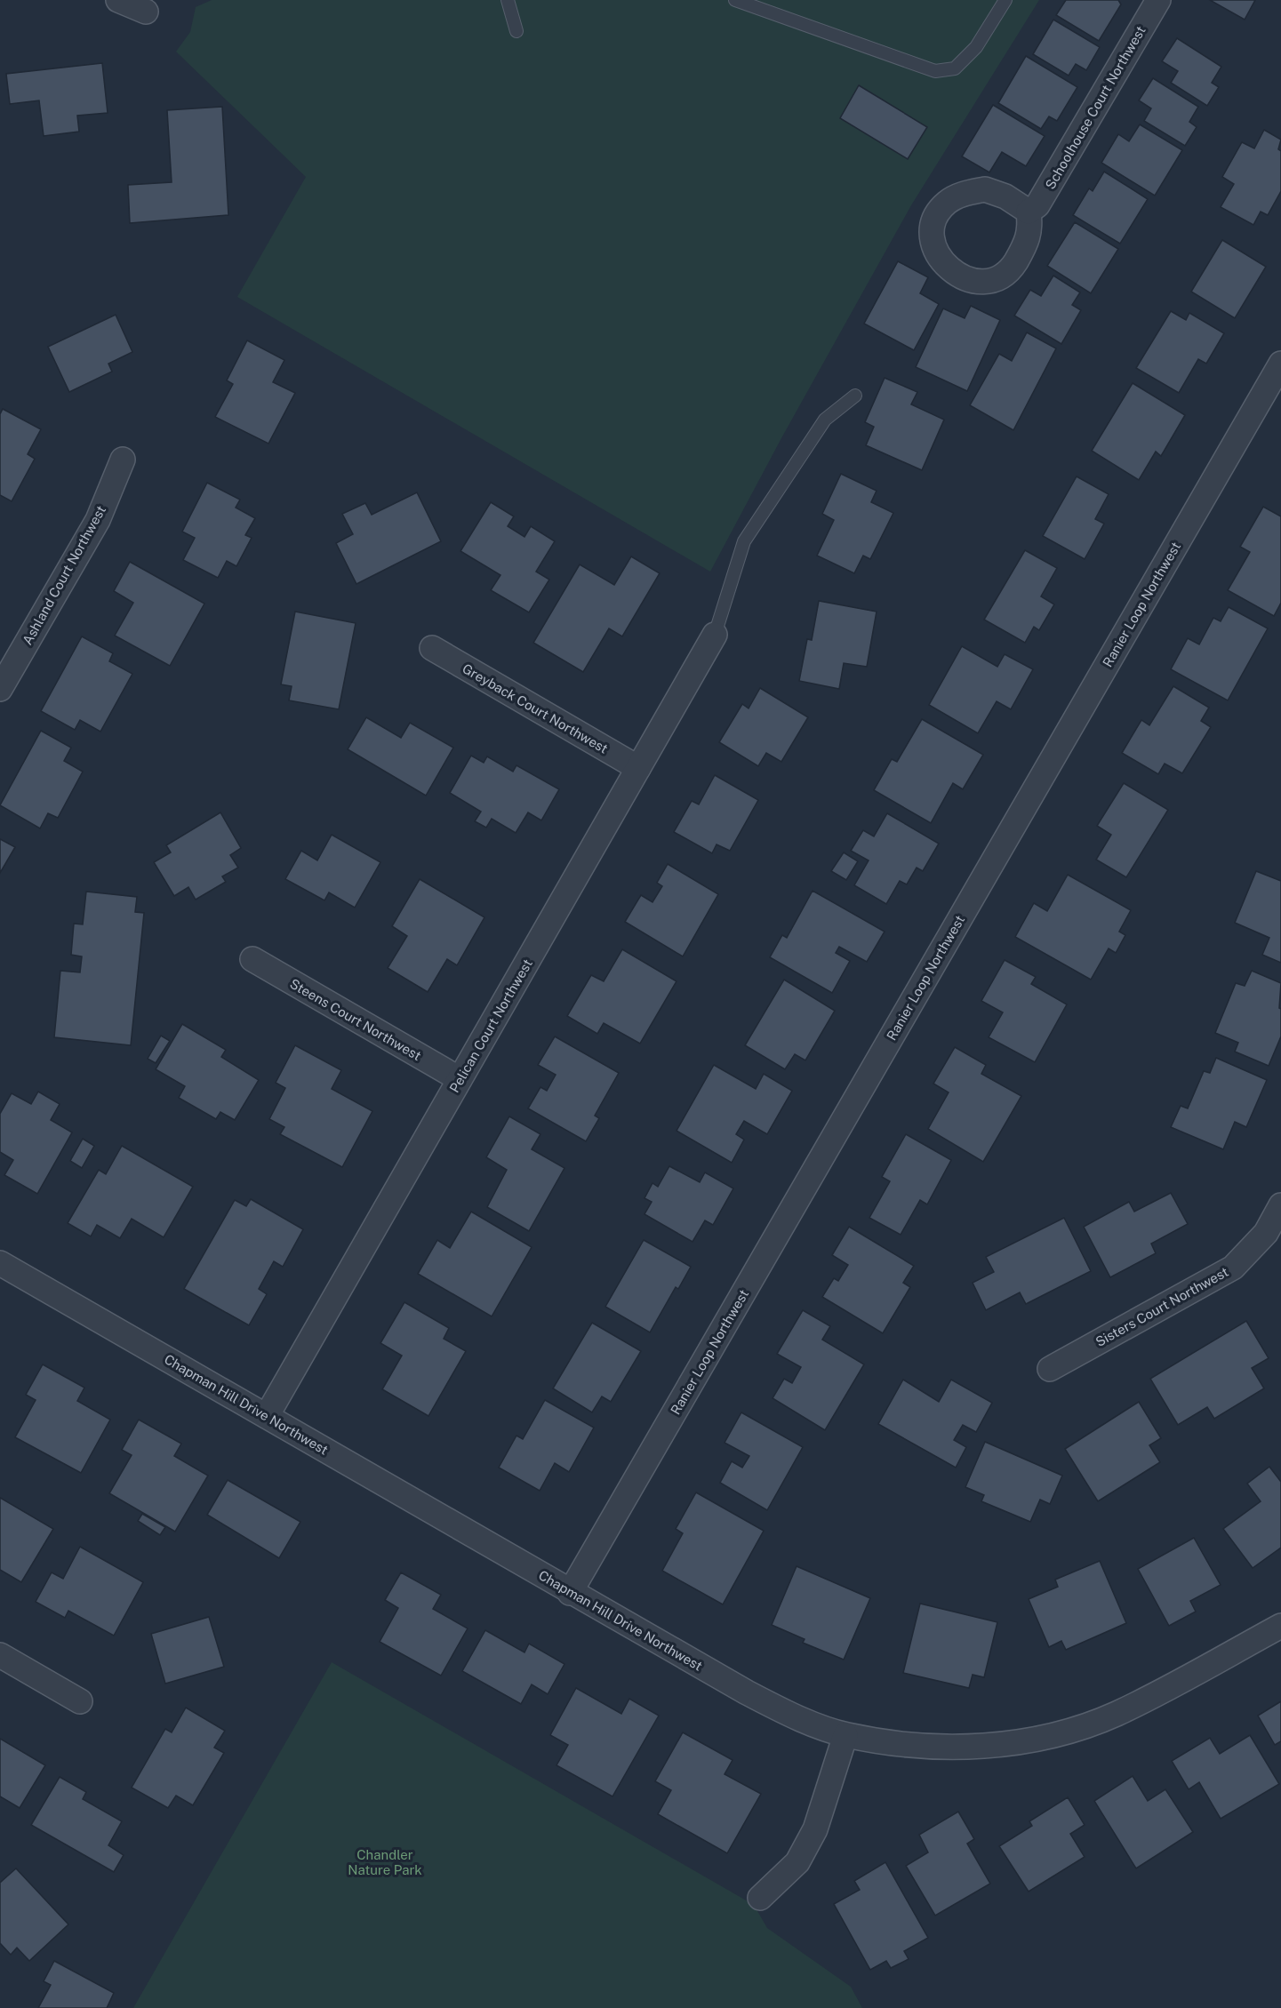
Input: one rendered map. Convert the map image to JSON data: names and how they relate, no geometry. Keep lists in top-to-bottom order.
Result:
{
  "streets": {
    "street": [
      "Schoolhouse Court Northwest",
      "Ashland Court Northwest",
      "Ranier Loop Northwest",
      "Greyback Court Northwest",
      "Steens Court Northwest",
      "Pelican Court Northwest",
      "Sisters Court Northwest",
      "Chapman Hill Drive Northwest"
    ]
  },
  "crossings": [
    ["Ranier Loop Northwest", "Chapman Hill Drive Northwest"],
    ["Greyback Court Northwest", "Pelican Court Northwest"],
    ["Steens Court Northwest", "Pelican Court Northwest"],
    ["Pelican Court Northwest", "Chapman Hill Drive Northwest"]
  ],
  "parks": ["Chandler Nature Park"]
}
